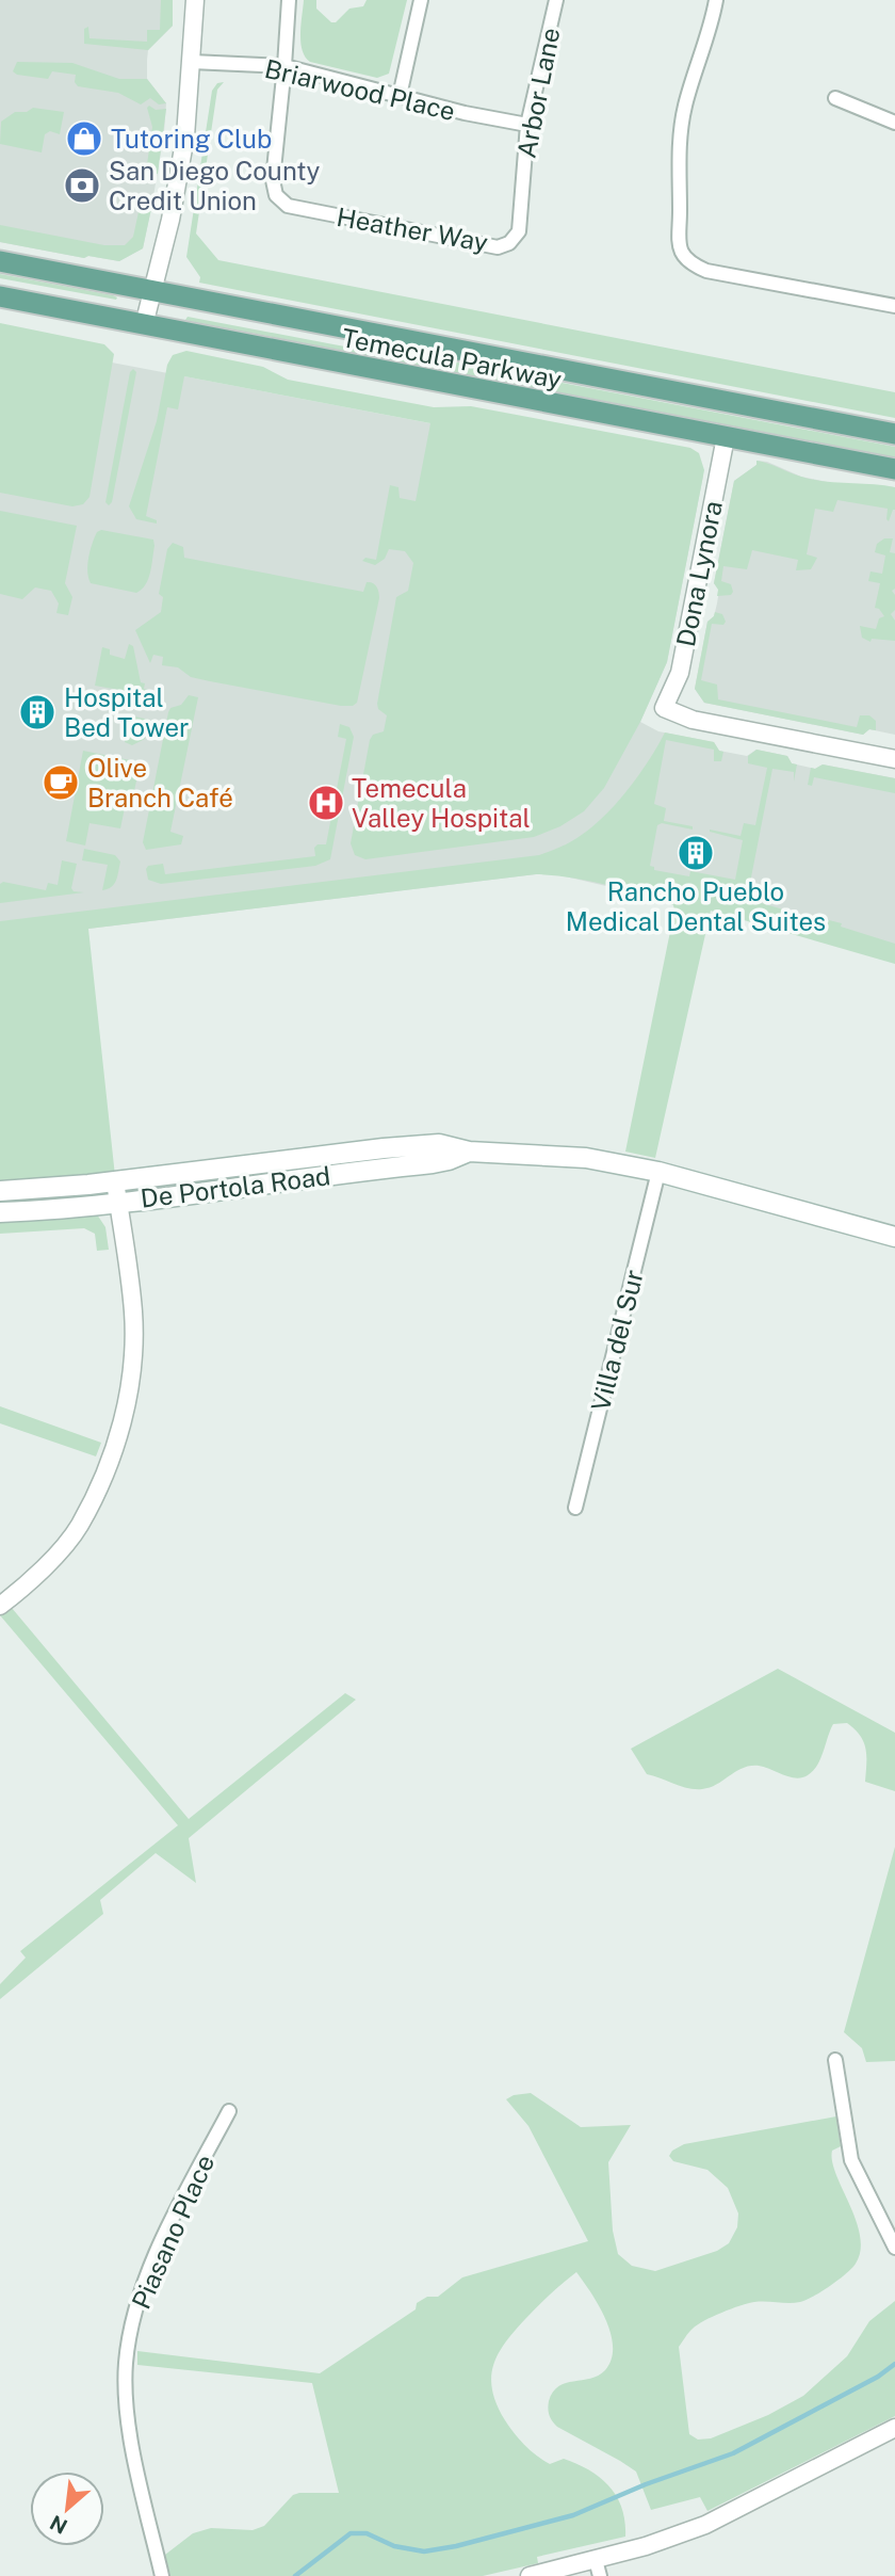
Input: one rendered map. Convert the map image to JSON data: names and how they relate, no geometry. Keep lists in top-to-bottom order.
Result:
{
  "streets": {
    "main road": ["Temecula Parkway", "De Portola Road"],
    "street": [
      "Briarwood Place",
      "Arbor Lane",
      "Heather Way",
      "Dona Lynora",
      "Villa del Sur",
      "Piasano Place"
    ]
  },
  "crossings": [
    ["Briarwood Place", "Arbor Lane"],
    ["Briarwood Place", "Heather Way"],
    ["Arbor Lane", "Heather Way"],
    ["Temecula Parkway", "Dona Lynora"],
    ["De Portola Road", "Villa del Sur"]
  ],
  "places": {
    "shop": ["Tutoring Club"],
    "bank": ["San Diego County Credit Union"],
    "building": ["Hospital Bed Tower", "Rancho Pueblo Medical Dental Suites"],
    "cafe": ["Olive Branch Café"],
    "hospital": ["Temecula Valley Hospital"]
  },
  "north": "bottom left"
}
